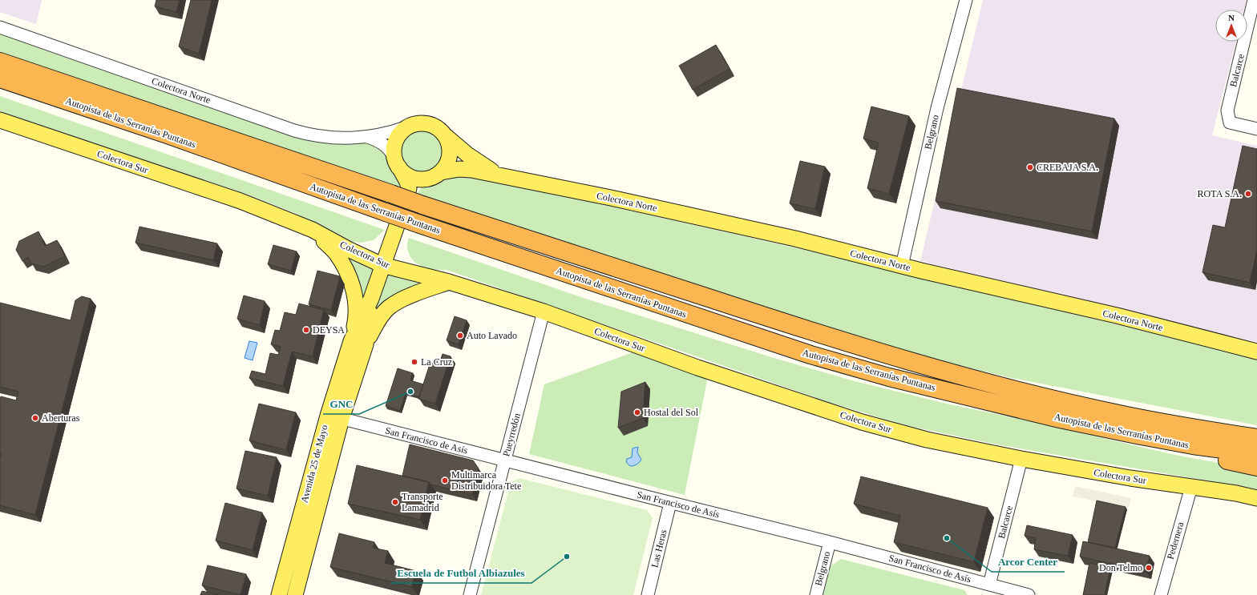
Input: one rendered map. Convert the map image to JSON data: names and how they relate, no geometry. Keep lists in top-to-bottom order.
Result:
{
  "streets": {
    "highway": ["Autopista de las Serranías Puntanas"],
    "main road": ["Colectora Norte", "Colectora Sur", "Avenida 25 de Mayo"],
    "street": [
      "Balcarce",
      "Belgrano",
      "Pueyrredón",
      "San Francisco de Asís",
      "Pedernera",
      "Las Heras"
    ]
  },
  "crossings": [
    ["Balcarce", "Colectora Sur"],
    ["Balcarce", "San Francisco de Asís"],
    ["Colectora Norte", "Belgrano"],
    ["Colectora Norte", "Avenida 25 de Mayo"],
    ["Belgrano", "San Francisco de Asís"],
    ["Colectora Sur", "Pueyrredón"],
    ["Colectora Sur", "Avenida 25 de Mayo"],
    ["Colectora Sur", "Pedernera"],
    ["Pueyrredón", "San Francisco de Asís"],
    ["San Francisco de Asís", "Avenida 25 de Mayo"],
    ["San Francisco de Asís", "Las Heras"]
  ],
  "places": [
    "CREBAJA S.A.",
    "ROTA S.A.",
    "DEYSA",
    "Auto Lavado",
    "La Cruz",
    "GNC",
    "Hostal del Sol",
    "Aberturas",
    "Multimarca Distribuidora Tete",
    "Transporte Lamadrid",
    "Arcor Center",
    "Escuela de Futbol Albiazules",
    "Don Telmo"
  ],
  "north": "top"
}
